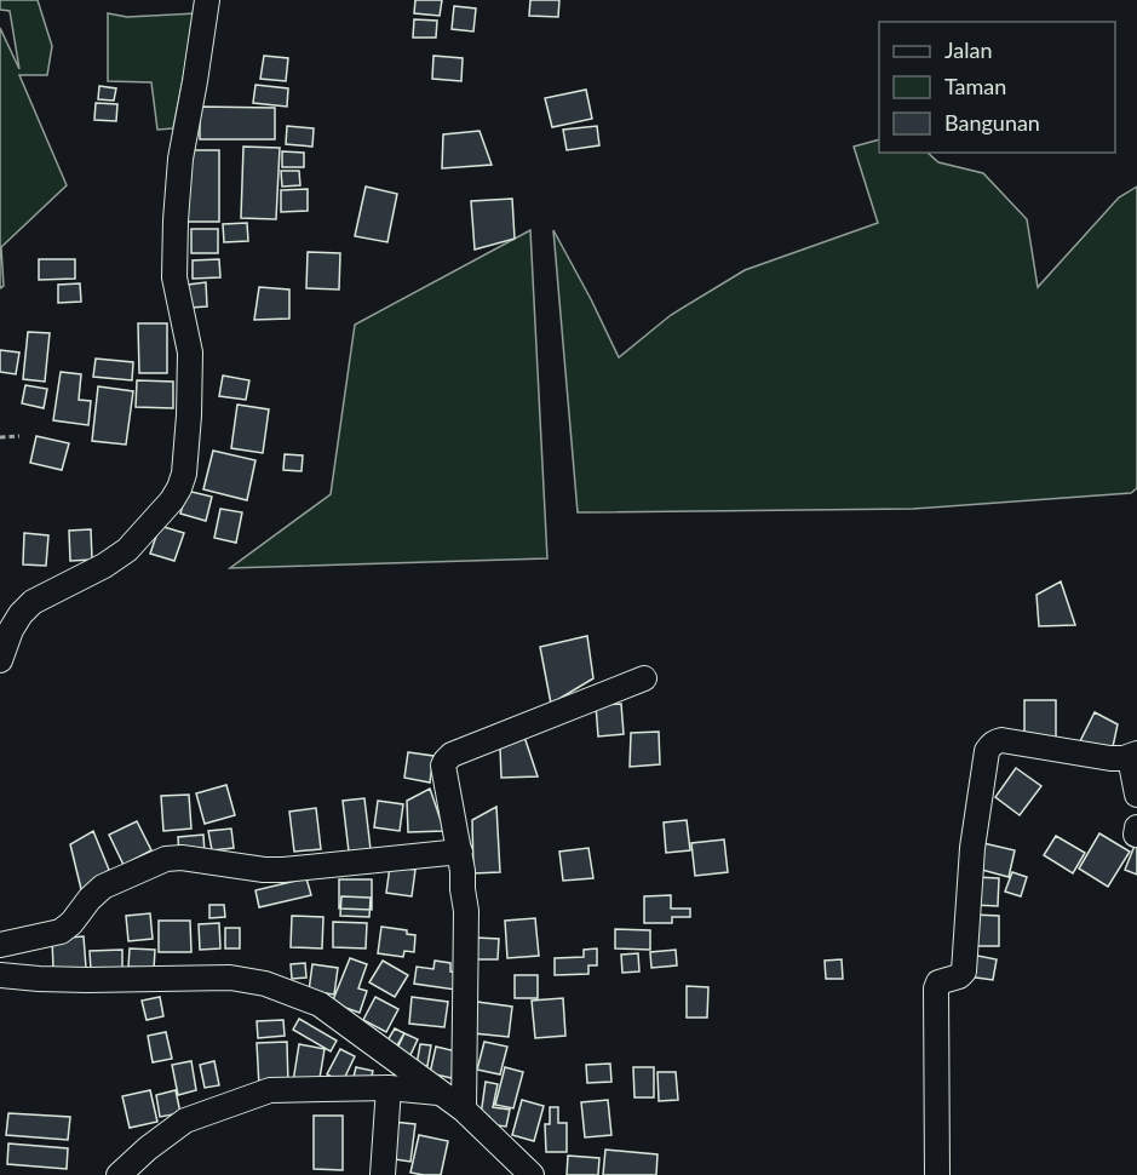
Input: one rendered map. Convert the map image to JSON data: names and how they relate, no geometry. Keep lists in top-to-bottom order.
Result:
{
  "legend": ["Jalan", "Taman", "Bangunan"]
}
